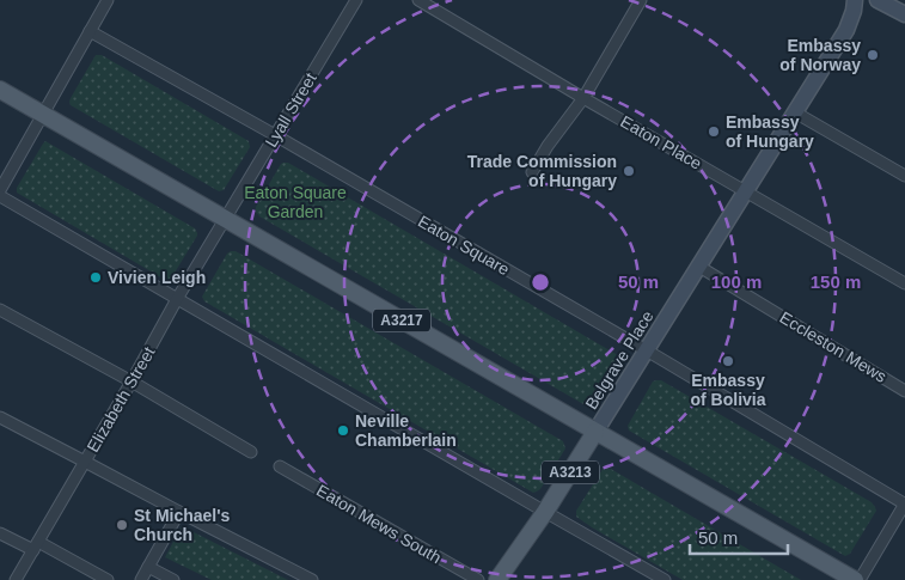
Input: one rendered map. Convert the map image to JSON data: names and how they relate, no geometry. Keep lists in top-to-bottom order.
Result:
{
  "streets": {
    "main road": ["A3217", "Belgrave Place", "A3213"],
    "street": [
      "Lyall Street",
      "Eaton Place",
      "Eaton Square",
      "Eccleston Mews",
      "Elizabeth Street",
      "Eaton Mews South"
    ]
  },
  "crossings": [
    ["Lyall Street", "Eaton Square"],
    ["Lyall Street", "A3217"],
    ["Lyall Street", "Elizabeth Street"],
    ["Eaton Place", "Belgrave Place"],
    ["Eaton Square", "Belgrave Place"],
    ["A3217", "Belgrave Place"],
    ["A3217", "Elizabeth Street"],
    ["A3217", "A3213"],
    ["Eccleston Mews", "Belgrave Place"],
    ["Belgrave Place", "A3213"]
  ],
  "parks": ["Eaton Square Garden"],
  "places": [
    "Embassy of Norway",
    "Embassy of Hungary",
    "Trade Commission of Hungary",
    "Vivien Leigh",
    "Embassy of Bolivia",
    "Neville Chamberlain",
    "St Michael's Church"
  ],
  "scale_bar": "50 m",
  "rings": ["50 m", "100 m", "150 m"]
}
